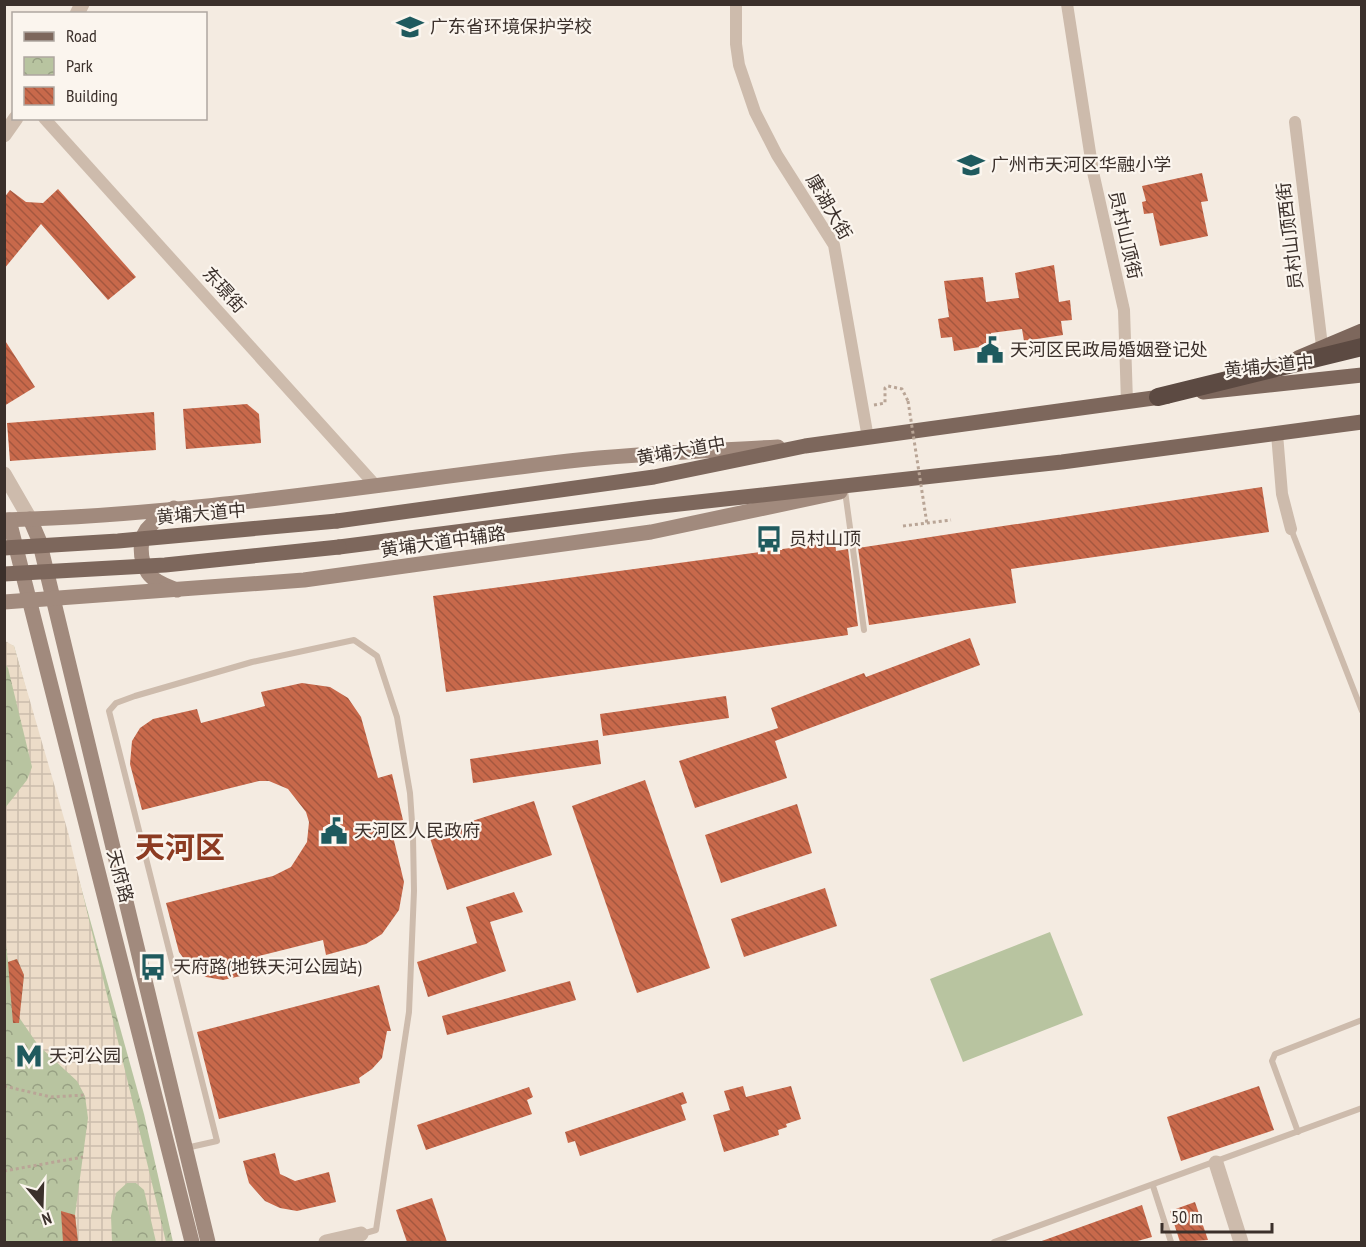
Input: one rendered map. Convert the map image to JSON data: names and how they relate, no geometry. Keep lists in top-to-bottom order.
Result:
{
  "streets": {
    "main road": ["黄埔大道中", "黄埔大道中辅路", "天府路"],
    "street": [
      "康湖大街",
      "员村山顶街",
      "员村山顶西街",
      "东璟街"
    ]
  },
  "crossings": [
    ["康湖大街", "黄埔大道中"],
    ["员村山顶街", "黄埔大道中"],
    ["黄埔大道中辅路", "天府路"]
  ],
  "districts": ["天河区"],
  "places": {
    "school or university": ["广东省环境保护学校", "广州市天河区华融小学"],
    "public building": ["天河区民政局婚姻登记处", "天河区人民政府"],
    "bus stop": ["员村山顶", "天府路(地铁天河公园站)"],
    "metro station": ["天河公园"]
  },
  "legend": ["Road", "Park", "Building"],
  "scale_bar": "50 m",
  "north": "bottom"
}
